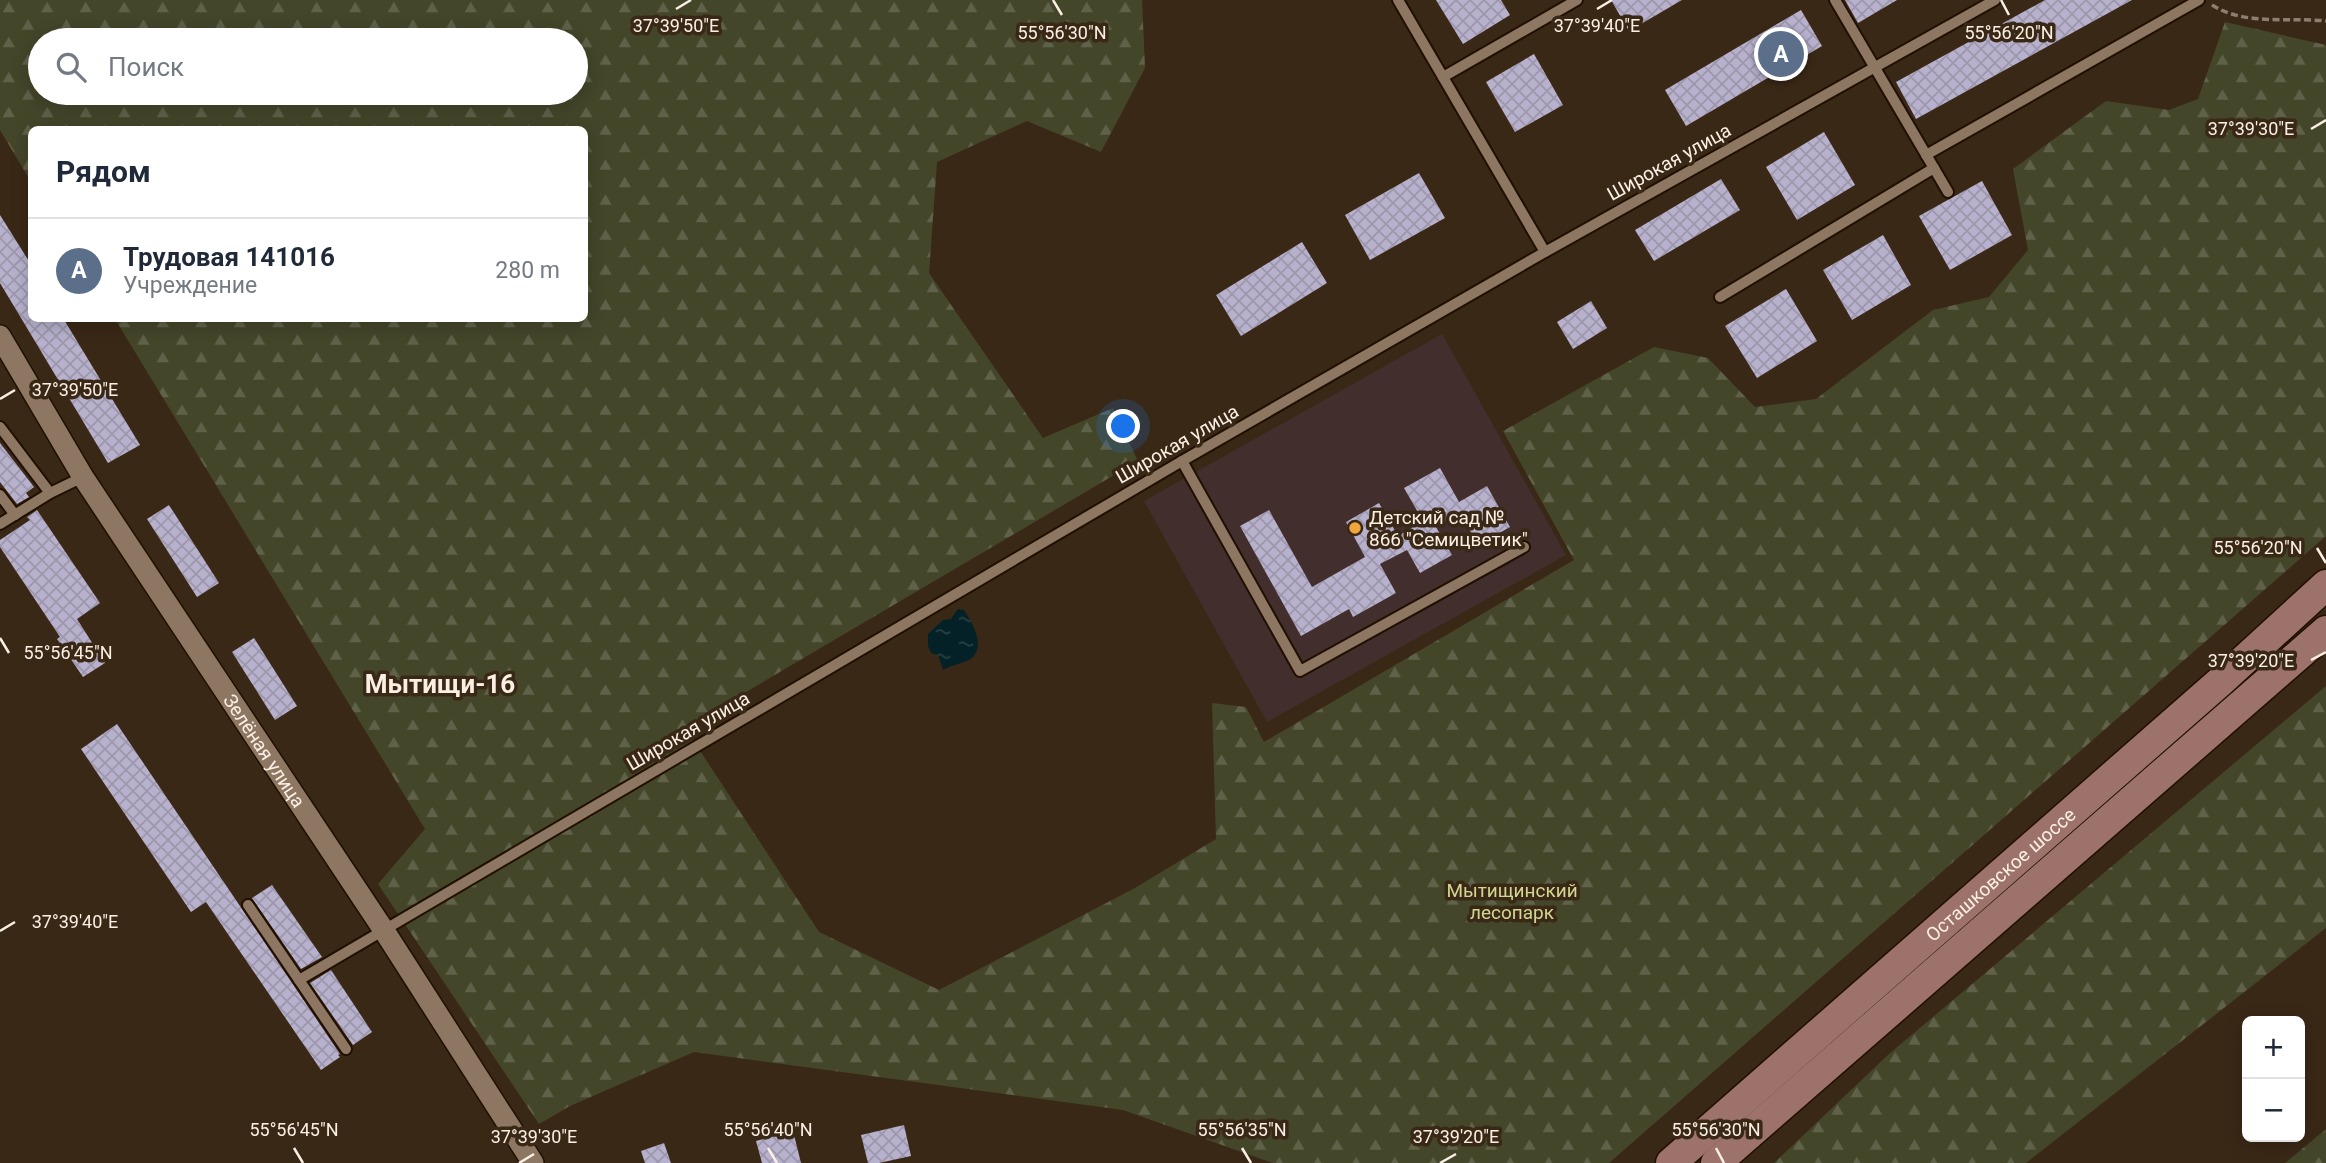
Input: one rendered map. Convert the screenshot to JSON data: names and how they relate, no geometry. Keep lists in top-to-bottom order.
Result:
{
  "streets": {
    "main road": ["Осташковское шоссе"],
    "street": ["Зелёная улица"],
    "lane": ["Широкая улица"]
  },
  "crossings": [
    ["Широкая улица", "Зелёная улица"]
  ],
  "districts": ["Мытищи-16"],
  "parks": ["Мытищинский лесопарк"],
  "places": ["Детский сад № 866 \"Семицветик\""],
  "page": {
    "pins": "A",
    "search": "Поиск",
    "heading": "Рядом",
    "list": [
      {
        "mark": "A",
        "name": "Трудовая 141016",
        "note": "Учреждение",
        "value": "280 m"
      }
    ],
    "map_buttons": ["+", "−"]
  },
  "coordinates": [
    "37°39'50\"E",
    "37°39'40\"E",
    "55°56'30\"N",
    "55°56'20\"N",
    "37°39'30\"E",
    "55°56'45\"N",
    "37°39'20\"E",
    "55°56'40\"N",
    "55°56'35\"N"
  ]
}
